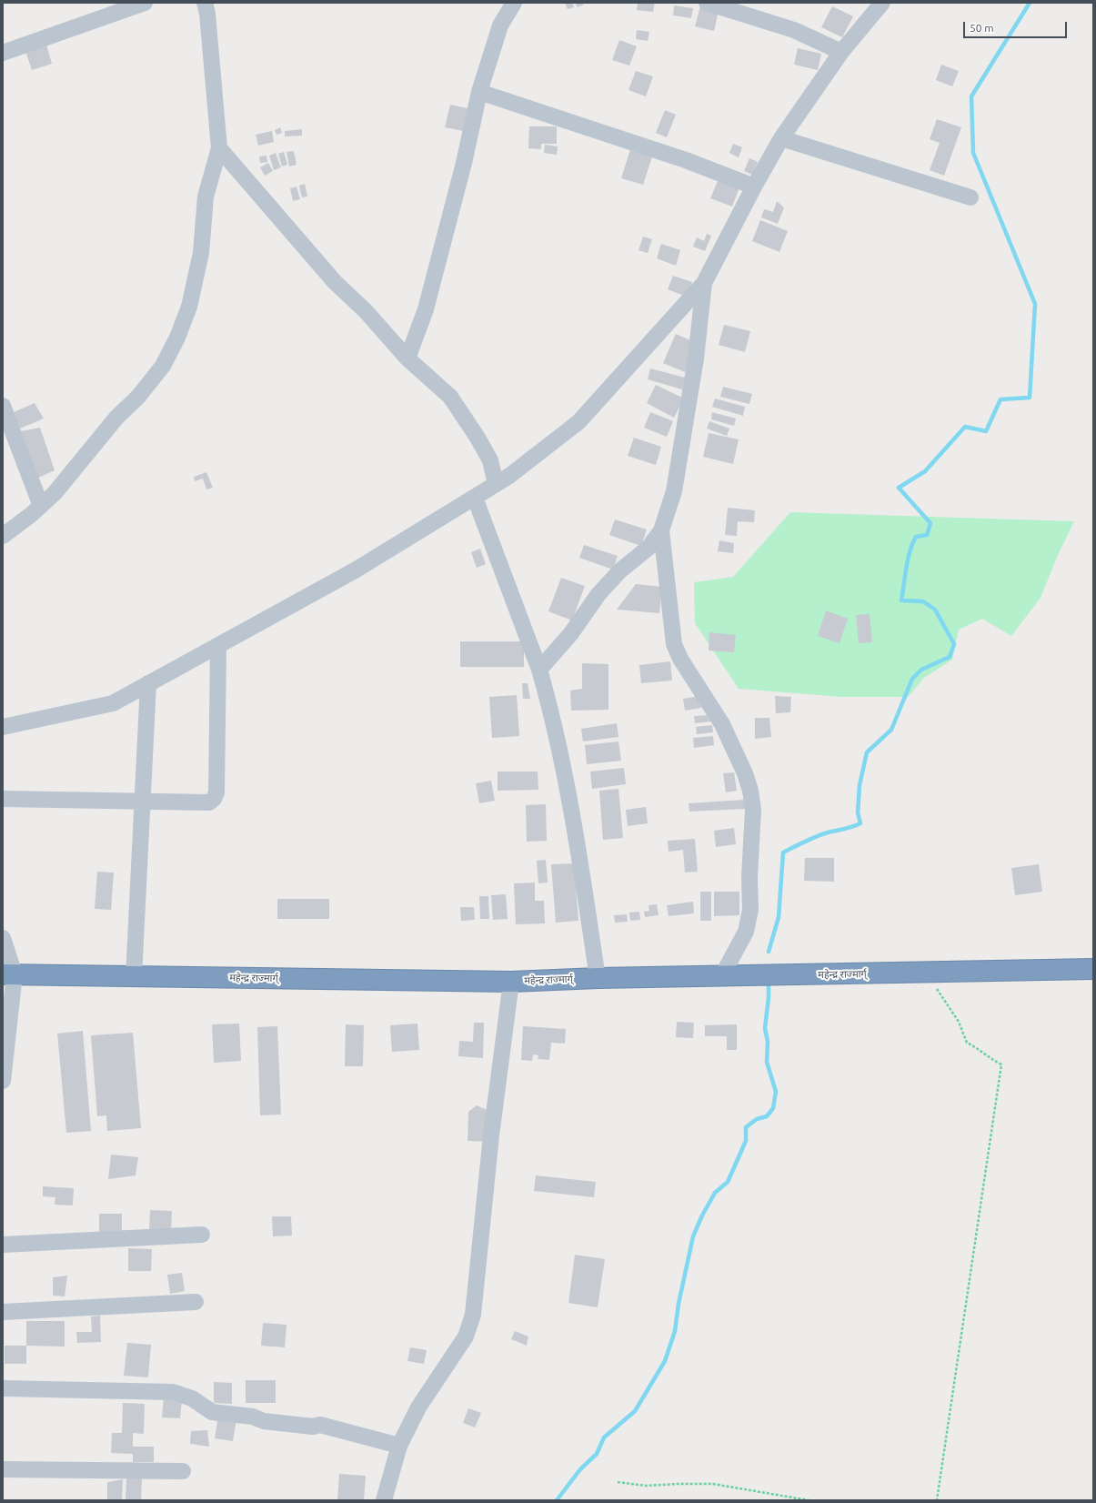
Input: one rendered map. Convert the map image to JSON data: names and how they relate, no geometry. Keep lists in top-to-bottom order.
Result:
{
  "streets": {
    "highway": ["महेन्द्र राज्मार्ग्"]
  },
  "scale_bar": "50 m"
}
